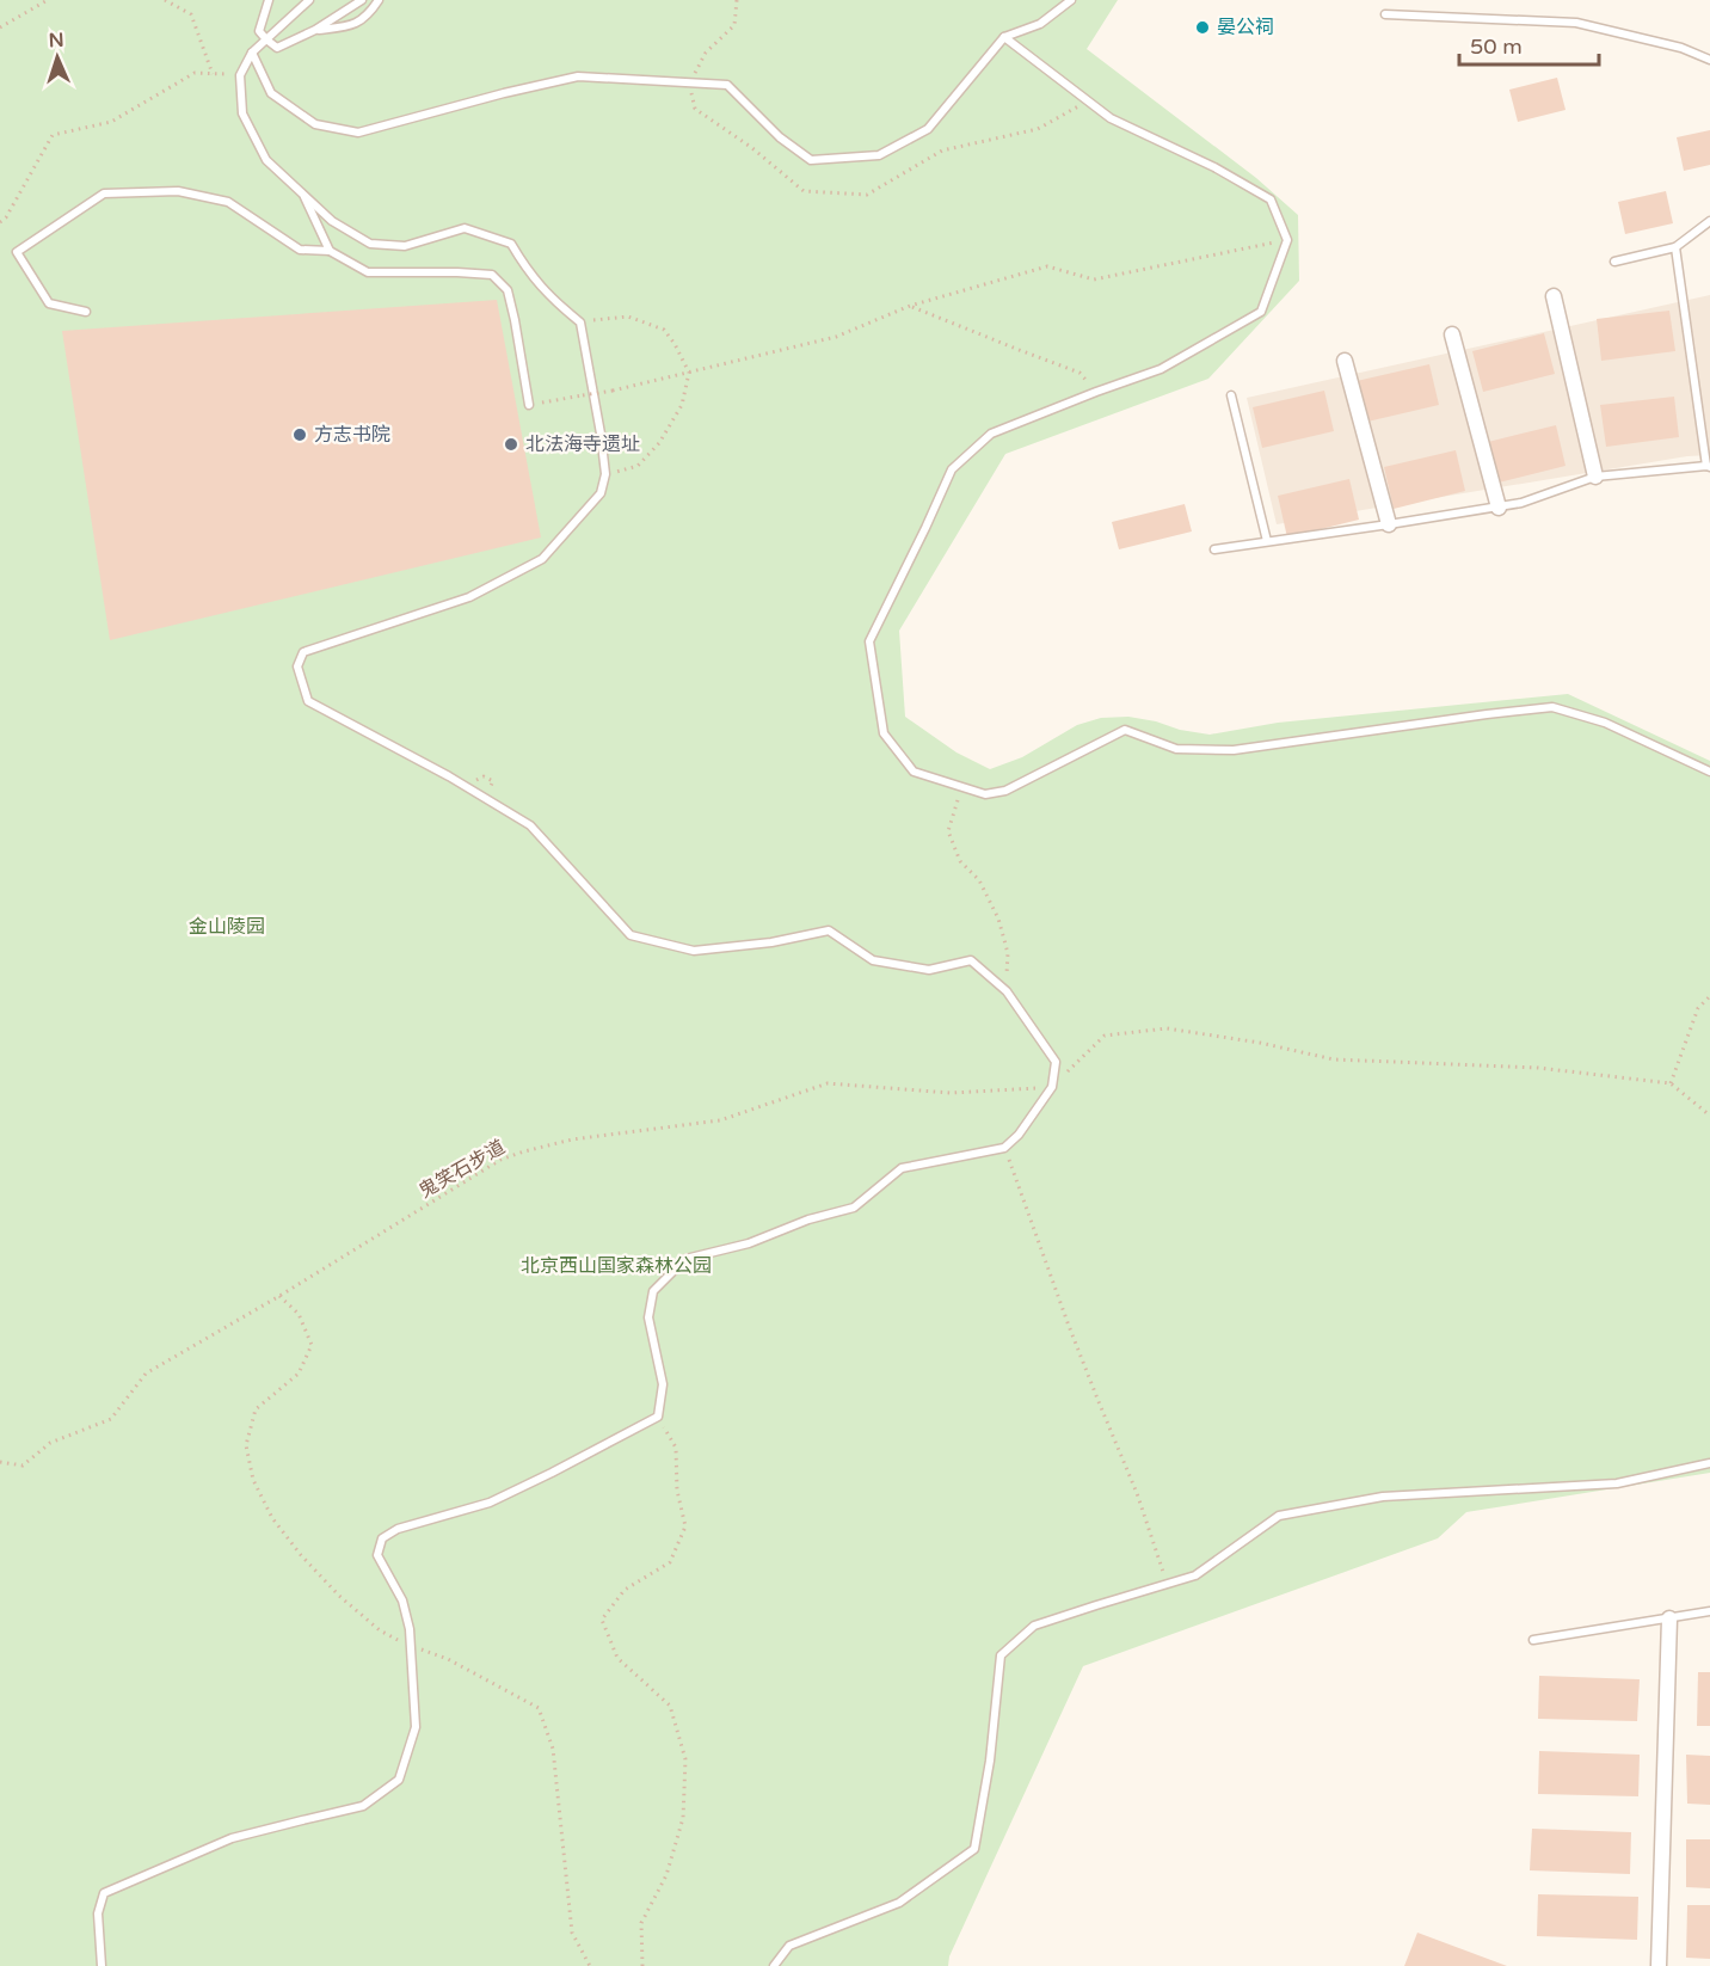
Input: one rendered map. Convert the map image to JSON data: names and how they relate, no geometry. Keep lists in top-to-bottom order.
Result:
{
  "streets": {
    "path": ["鬼笑石步道"]
  },
  "parks": ["金山陵园", "北京西山国家森林公园"],
  "places": ["晏公祠", "方志书院", "北法海寺遗址"],
  "scale_bar": "50 m",
  "north": "top"
}
